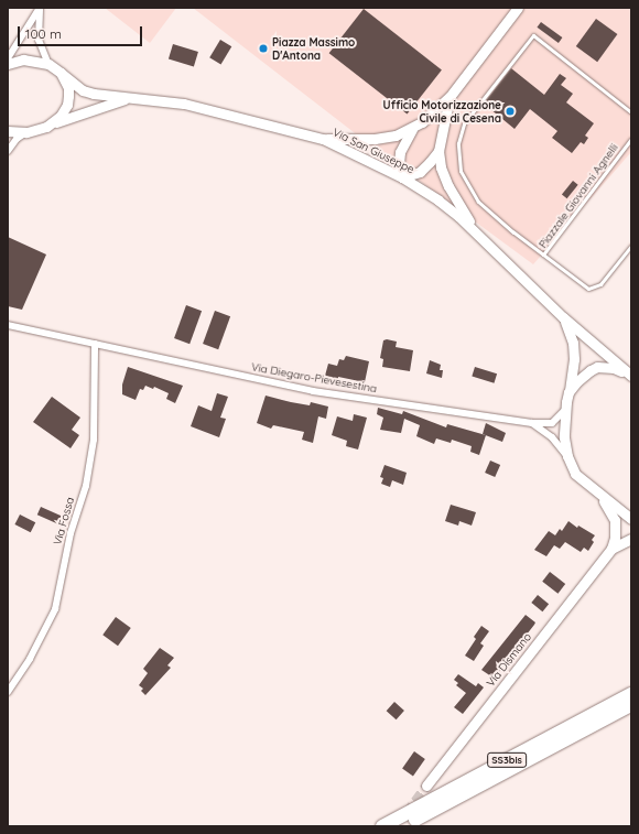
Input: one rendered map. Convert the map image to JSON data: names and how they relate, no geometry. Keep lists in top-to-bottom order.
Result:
{
  "streets": {
    "highway": ["SS3bis"],
    "main road": ["Via San Giuseppe", "Via Dismano"],
    "street": ["Via Diegaro-Pievesestina", "Via Fossa"],
    "lane": ["Piazzale Giovanni Agnelli"]
  },
  "crossings": [
    ["Via San Giuseppe", "Via Diegaro-Pievesestina"],
    ["Via Diegaro-Pievesestina", "Via Fossa"]
  ],
  "places": ["Piazza Massimo D'Antona", "Ufficio Motorizzazione Civile di Cesena"],
  "scale_bar": "100 m"
}
